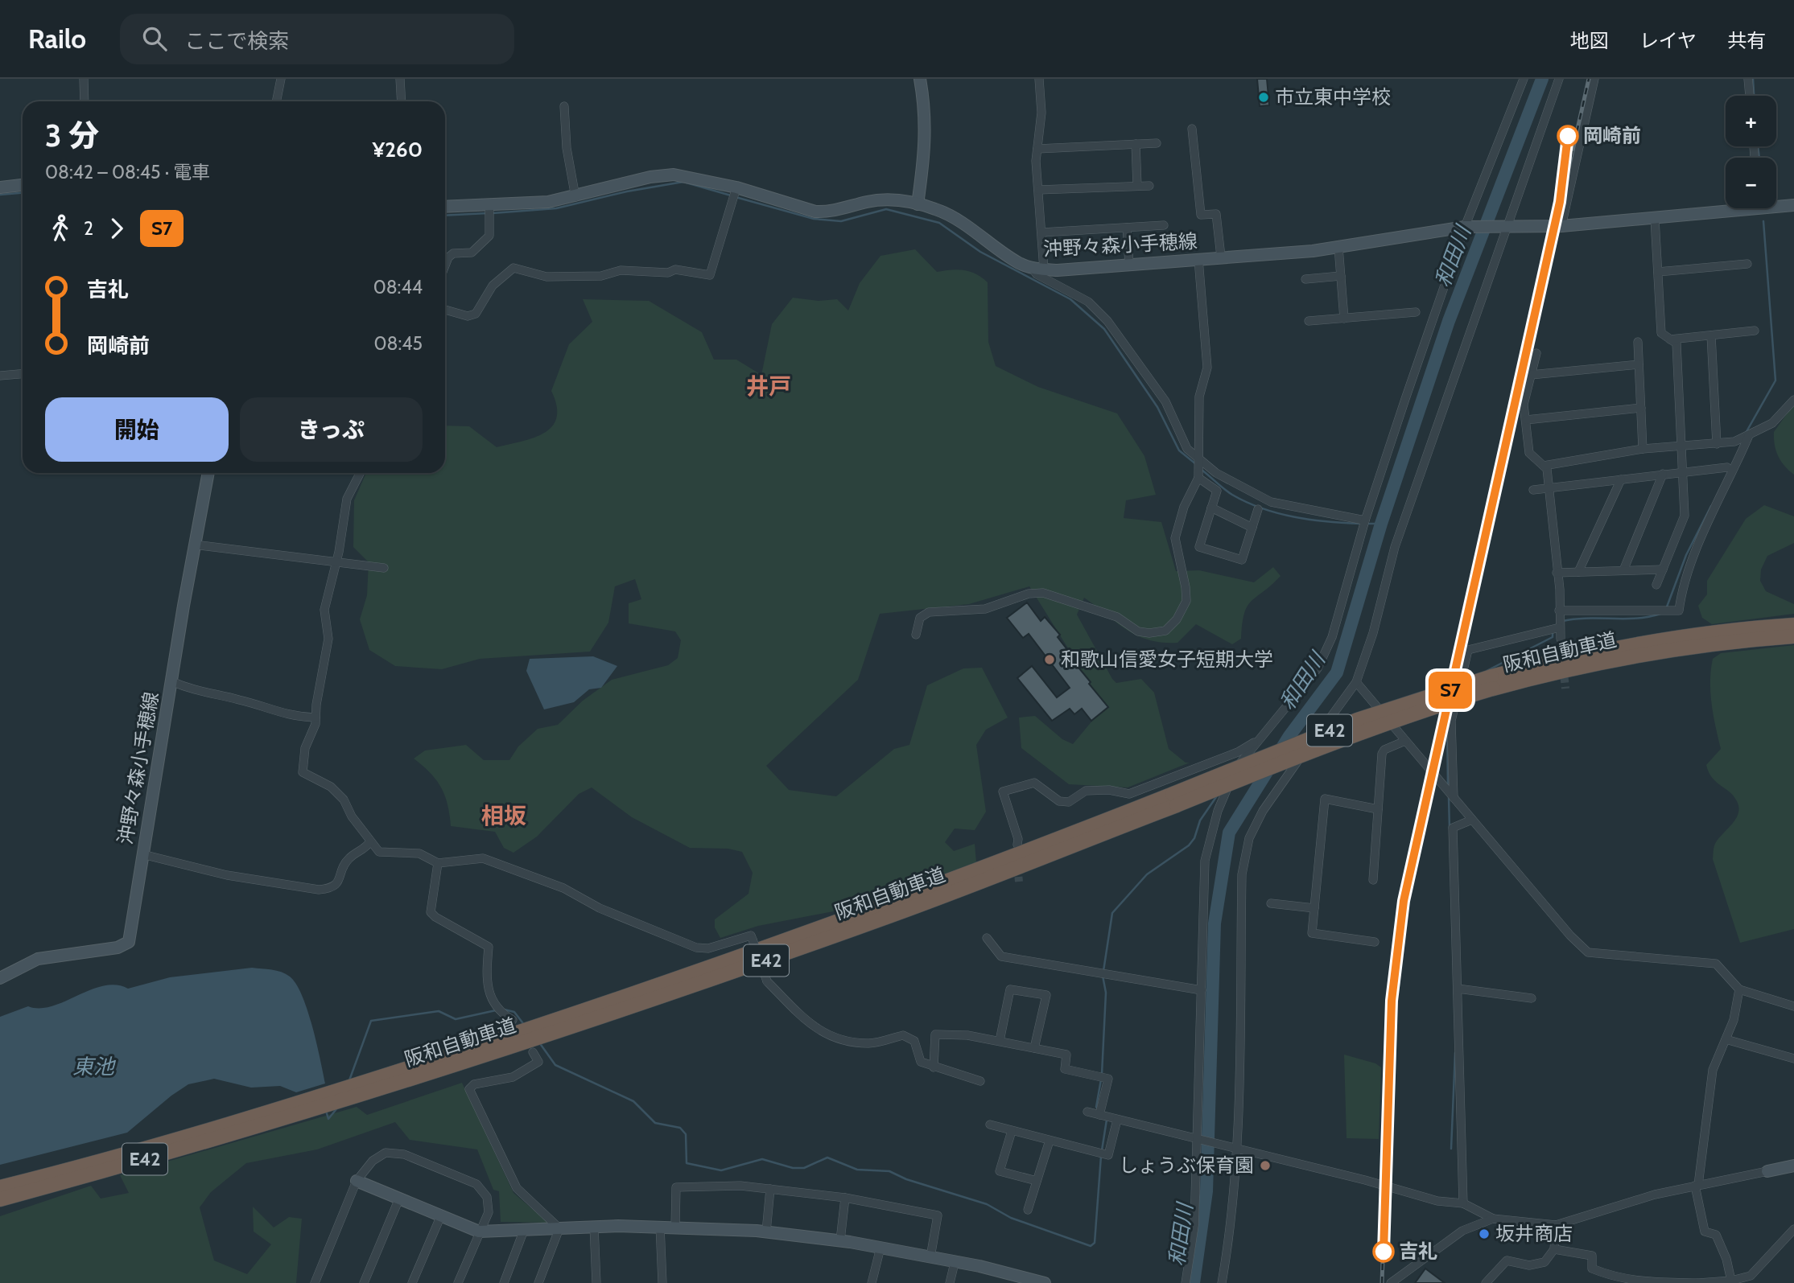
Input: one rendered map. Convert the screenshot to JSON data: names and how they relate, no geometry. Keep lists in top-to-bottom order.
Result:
{
  "streets": {
    "highway": ["阪和自動車道", "E42"],
    "main road": ["沖野々森小手穂線"]
  },
  "districts": ["井戸", "相坂"],
  "water": ["和田川", "東池"],
  "places": [
    "市立東中学校",
    "岡崎前",
    "和歌山信愛女子短期大学",
    "しょうぶ保育園",
    "坂井商店",
    "吉礼"
  ],
  "page": {
    "header": "Railo",
    "search": "ここで検索",
    "nav": ["地図", "レイヤ", "共有"],
    "on_map": "S7",
    "map_buttons": ["+", "−"],
    "heading": ["3 分", "08:42 – 08:45 · 電車", "¥260"],
    "legs": ["2", "S7"],
    "list": [
      {
        "name": "吉礼",
        "value": "08:44"
      },
      {
        "name": "岡崎前",
        "value": "08:45"
      }
    ],
    "buttons": ["開始", "きっぷ"]
  }
}
